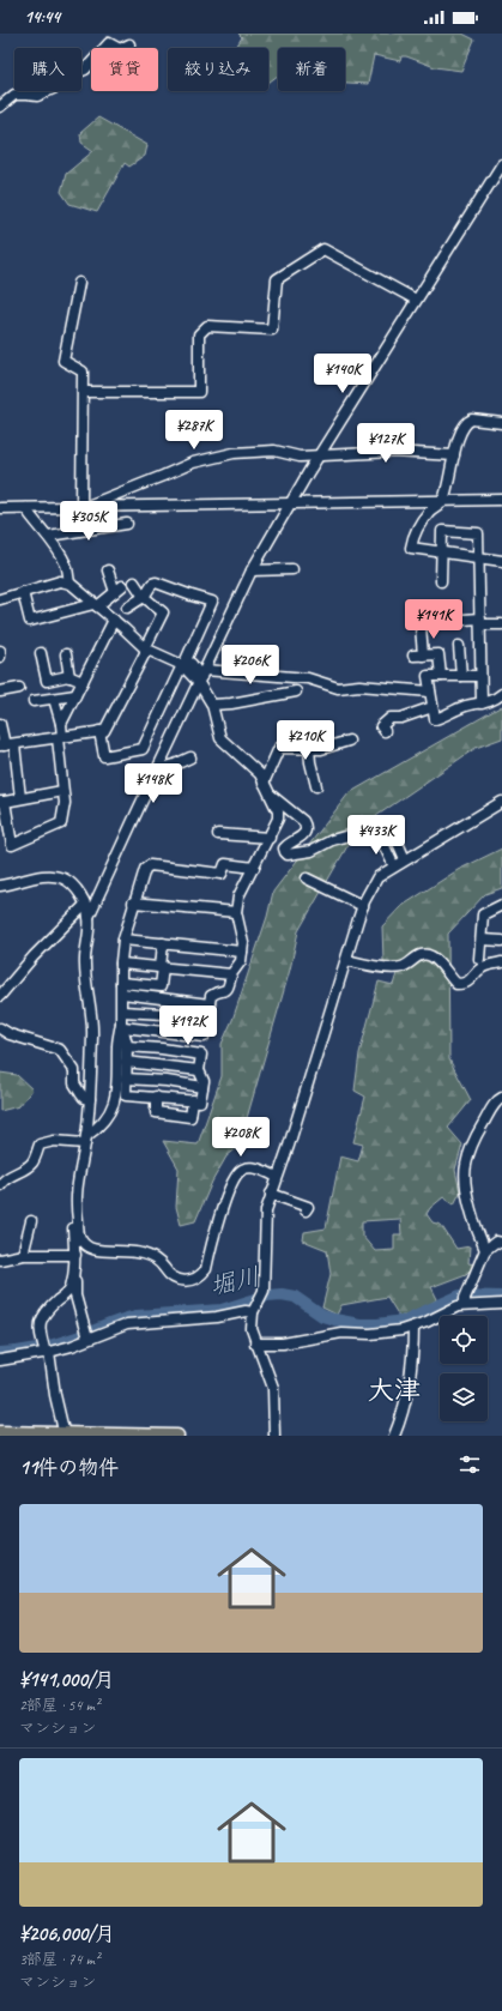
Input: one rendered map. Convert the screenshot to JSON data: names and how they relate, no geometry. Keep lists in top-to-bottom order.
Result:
{
  "districts": ["大津"],
  "water": ["堀川"],
  "page": {
    "status": "14:44",
    "chip": [
      "購入",
      "賃貸",
      "絞り込み",
      "新着"
    ],
    "price": [
      "¥140K",
      "¥287K",
      "¥127K",
      "¥305K",
      "¥141K",
      "¥206K",
      "¥210K",
      "¥148K",
      "¥433K",
      "¥192K",
      "¥208K"
    ],
    "heading": "11件の物件",
    "list": [
      {
        "name": "¥141,000/月",
        "note": "2部屋 · 54 m² · マンション"
      },
      {
        "name": "¥206,000/月",
        "note": "3部屋 · 74 m² · マンション"
      }
    ]
  }
}
